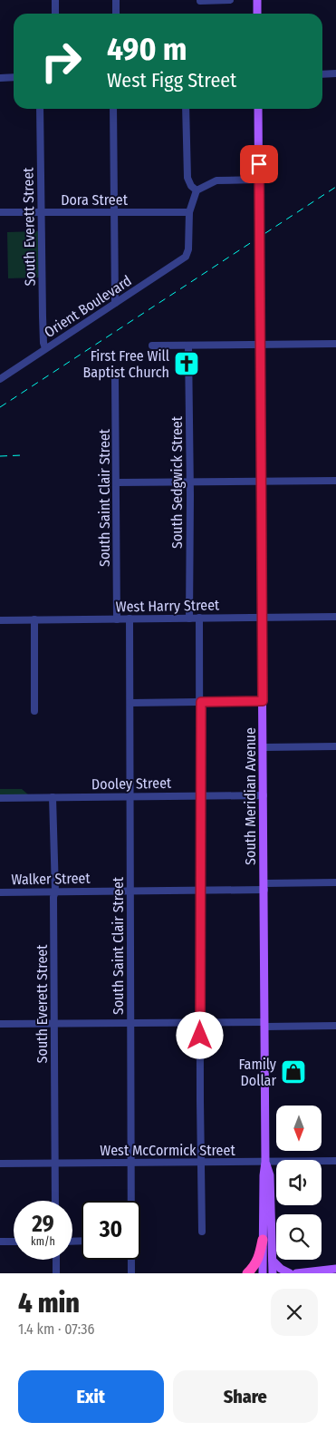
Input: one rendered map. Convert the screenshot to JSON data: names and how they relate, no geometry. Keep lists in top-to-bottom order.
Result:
{
  "streets": {
    "main road": ["South Meridian Avenue"],
    "street": [
      "Dora Street",
      "South Everett Street",
      "Orient Boulevard",
      "South Sedgwick Street",
      "South Saint Clair Street",
      "West Harry Street",
      "Dooley Street",
      "Walker Street",
      "West McCormick Street"
    ]
  },
  "crossings": [
    ["Dora Street", "South Everett Street"],
    ["Dora Street", "Orient Boulevard"],
    ["South Everett Street", "Orient Boulevard"],
    ["South Everett Street", "Dooley Street"],
    ["South Everett Street", "Walker Street"],
    ["South Everett Street", "West McCormick Street"],
    ["South Sedgwick Street", "West Harry Street"],
    ["South Saint Clair Street", "West Harry Street"],
    ["South Saint Clair Street", "Dooley Street"],
    ["South Saint Clair Street", "Walker Street"],
    ["South Saint Clair Street", "West McCormick Street"],
    ["West Harry Street", "South Meridian Avenue"],
    ["Dooley Street", "South Meridian Avenue"],
    ["South Meridian Avenue", "Walker Street"],
    ["South Meridian Avenue", "West McCormick Street"]
  ],
  "places": {
    "church": ["First Free Will Baptist Church"],
    "shop": ["Family Dollar"]
  },
  "north": "bottom",
  "page": {
    "turn": ["490 m", "West Figg Street"],
    "speed": "29 km/h",
    "limit": "30",
    "heading": ["4 min", "1.4 km · 07:36"],
    "buttons": ["Exit", "Share"]
  }
}
